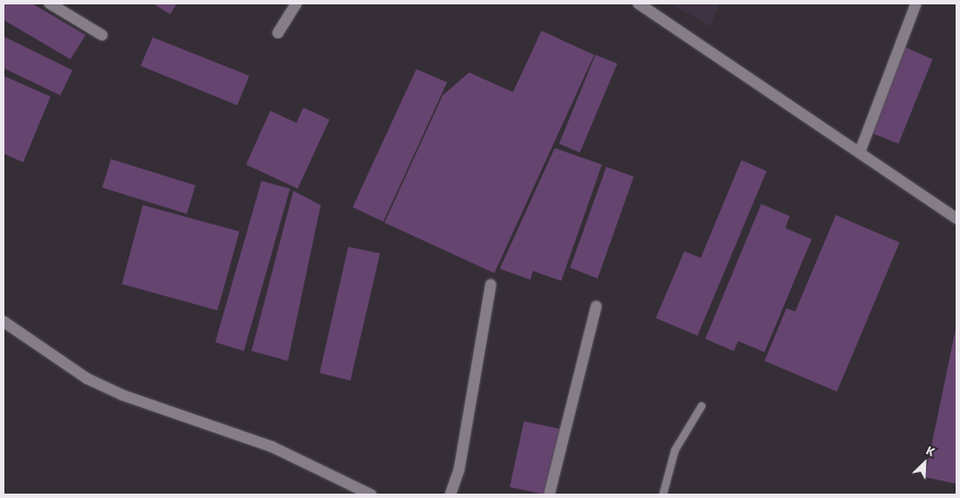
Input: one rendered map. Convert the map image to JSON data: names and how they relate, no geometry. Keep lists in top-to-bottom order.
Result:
{
  "north": "top right"
}
